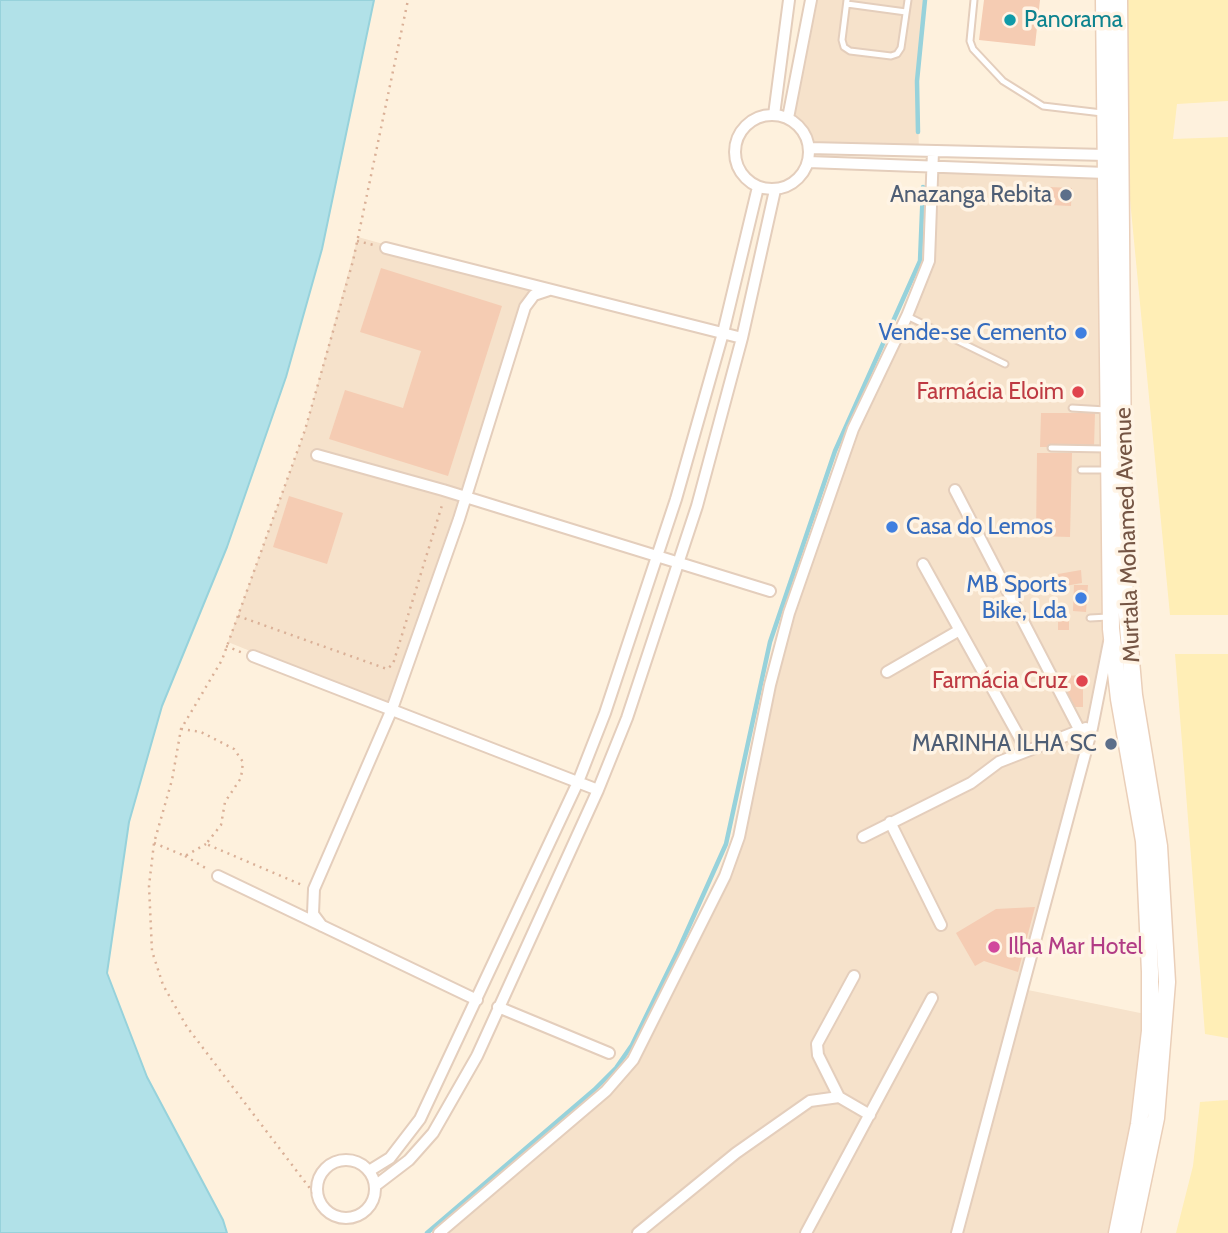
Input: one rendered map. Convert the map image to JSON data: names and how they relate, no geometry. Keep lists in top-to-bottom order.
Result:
{
  "streets": {
    "street": ["Murtala Mohamed Avenue"]
  },
  "places": [
    "Panorama",
    "Anazanga Rebita",
    "Vende-se Cemento",
    "Farmácia Eloim",
    "Casa do Lemos",
    "MB Sports Bike, Lda",
    "Farmácia Cruz",
    "MARINHA ILHA SC",
    "Ilha Mar Hotel"
  ]
}
